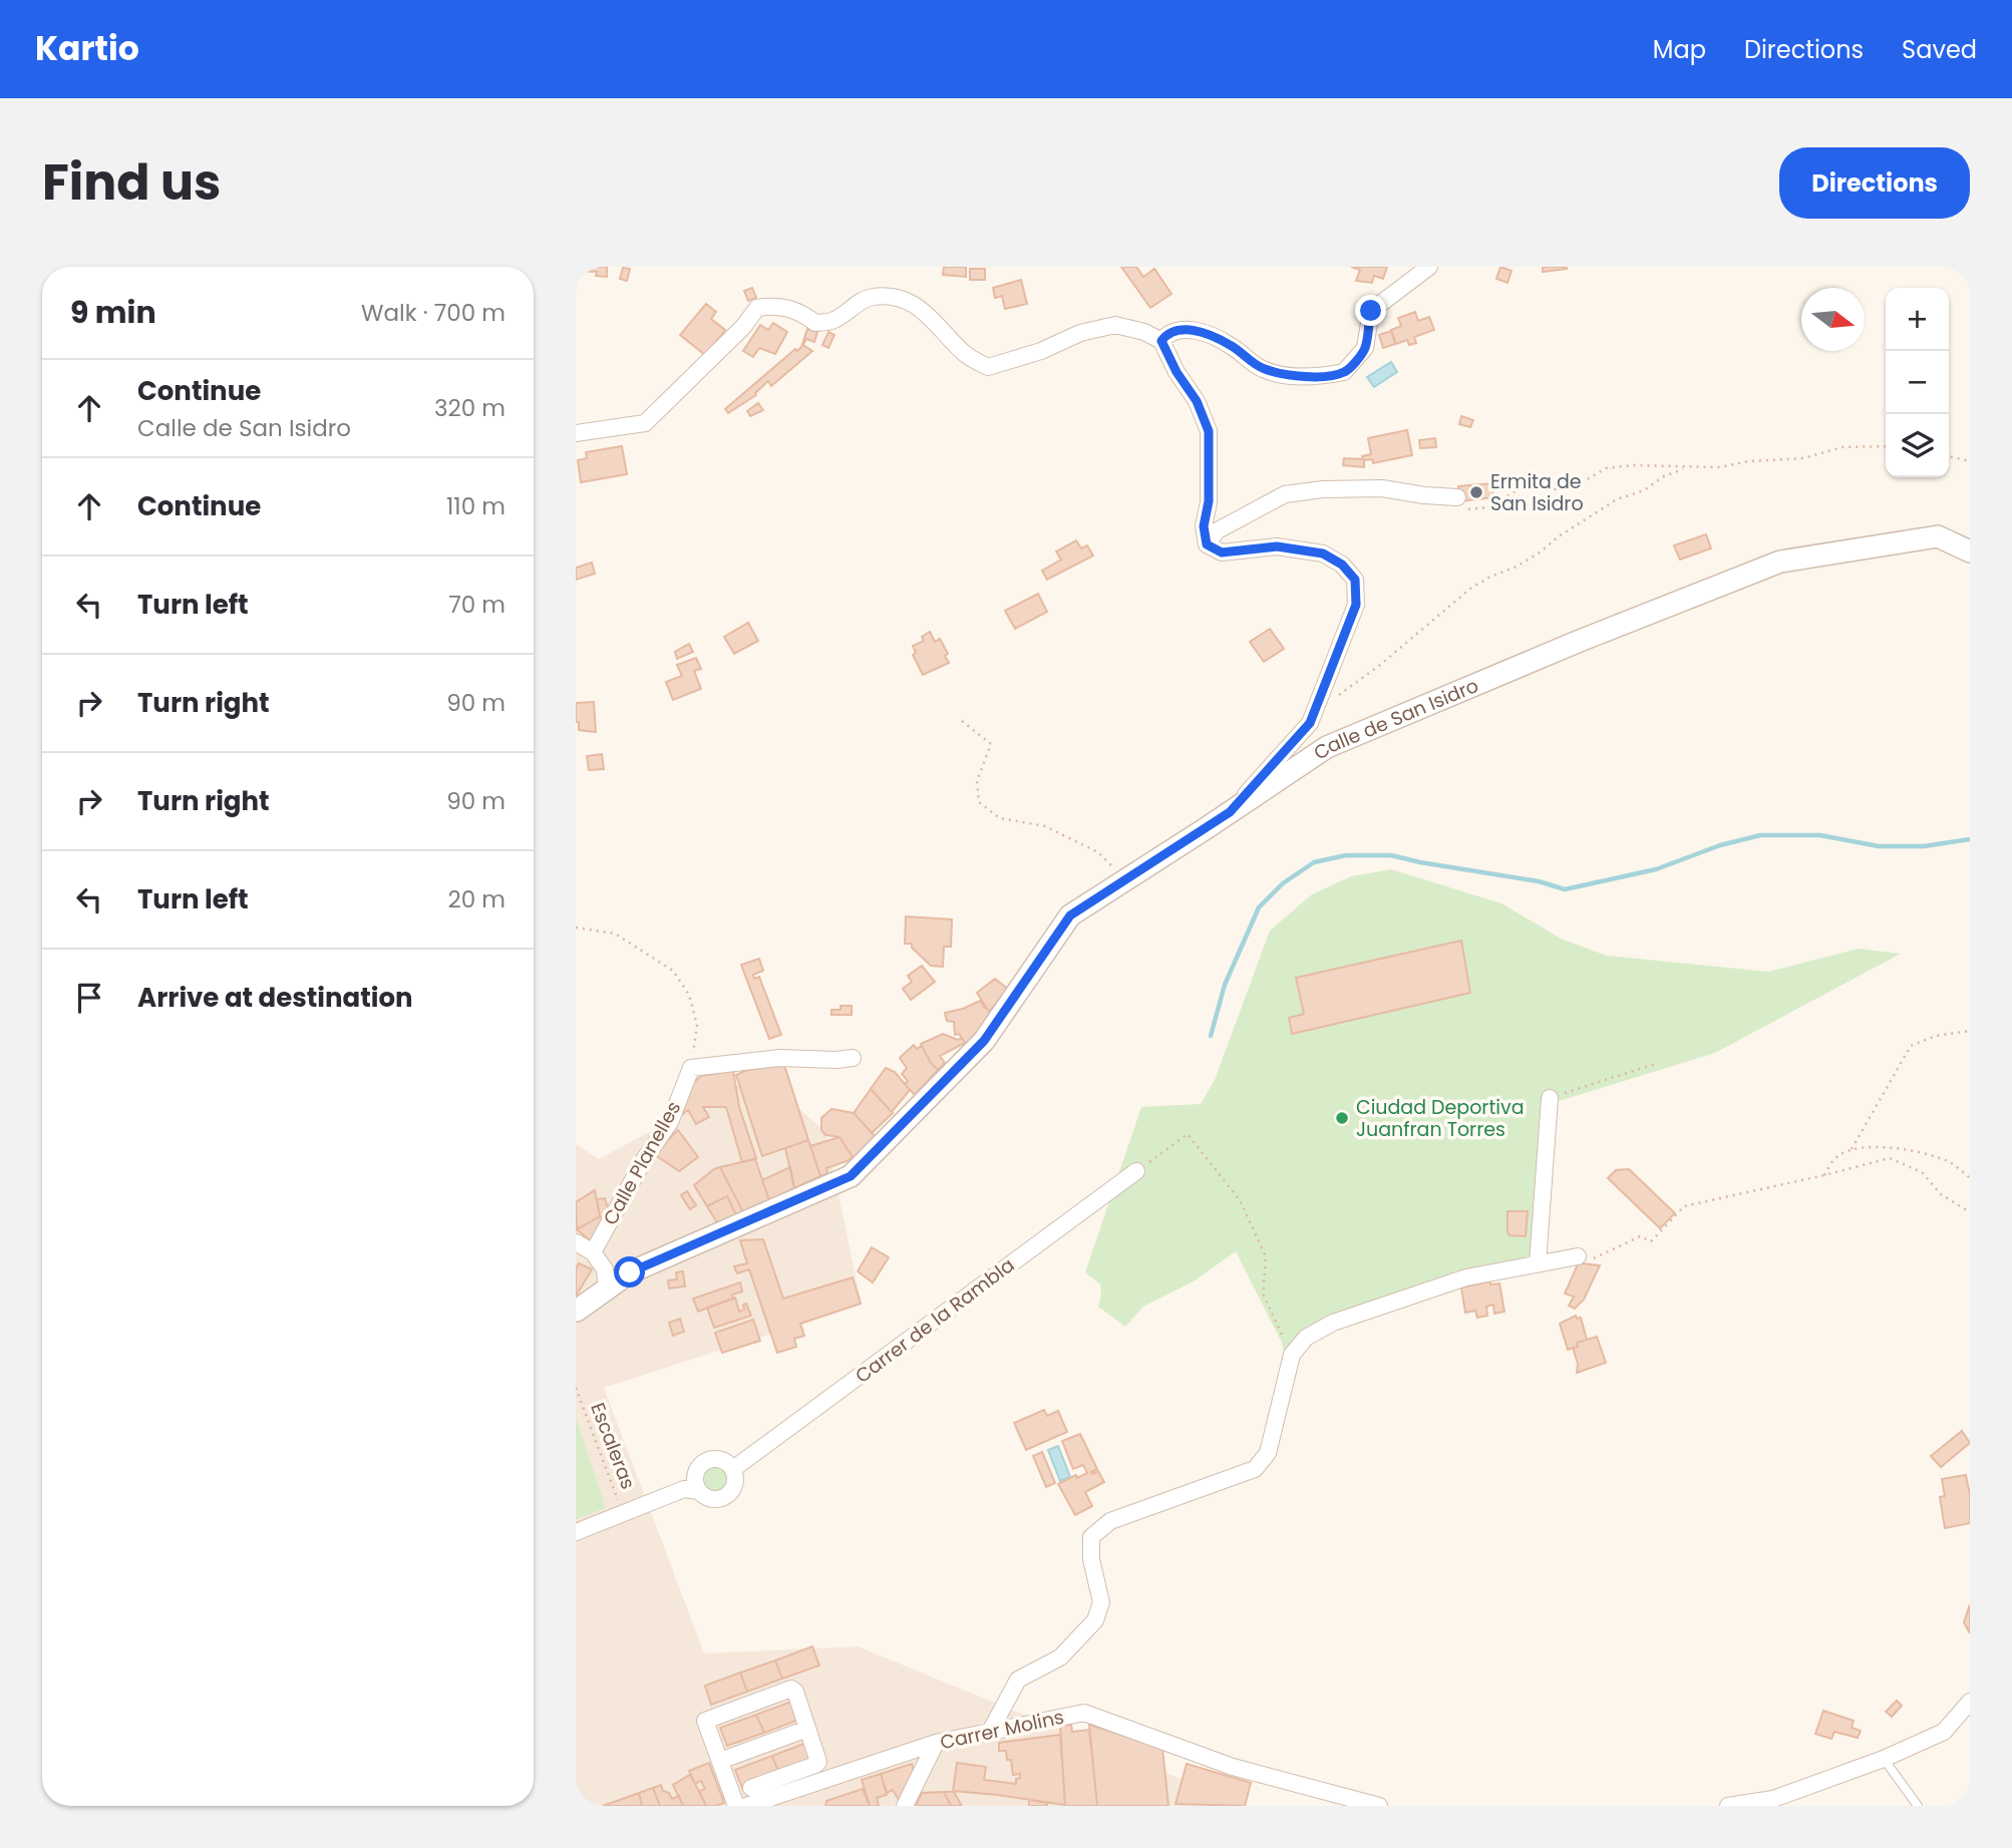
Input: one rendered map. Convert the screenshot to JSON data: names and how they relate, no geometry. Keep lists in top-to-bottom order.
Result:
{
  "streets": {
    "street": [
      "Calle de San Isidro",
      "Calle Planelles",
      "Carrer de la Rambla",
      "Carrer Molins"
    ],
    "path": ["Escaleras"]
  },
  "places": ["Ermita de San Isidro", "Ciudad Deportiva Juanfran Torres"],
  "north": "right",
  "page": {
    "header": "Kartio",
    "nav": ["Map", "Directions", "Saved"],
    "title": "Find us",
    "buttons": "Directions",
    "heading": ["9 min", "Walk · 700 m"],
    "map_buttons": ["+", "−"],
    "list": [
      ["Continue", "Calle de San Isidro", "320 m"],
      ["Continue", "110 m"],
      ["Turn left", "70 m"],
      ["Turn right", "90 m"],
      ["Turn right", "90 m"],
      ["Turn left", "20 m"],
      "Arrive at destination"
    ]
  }
}
